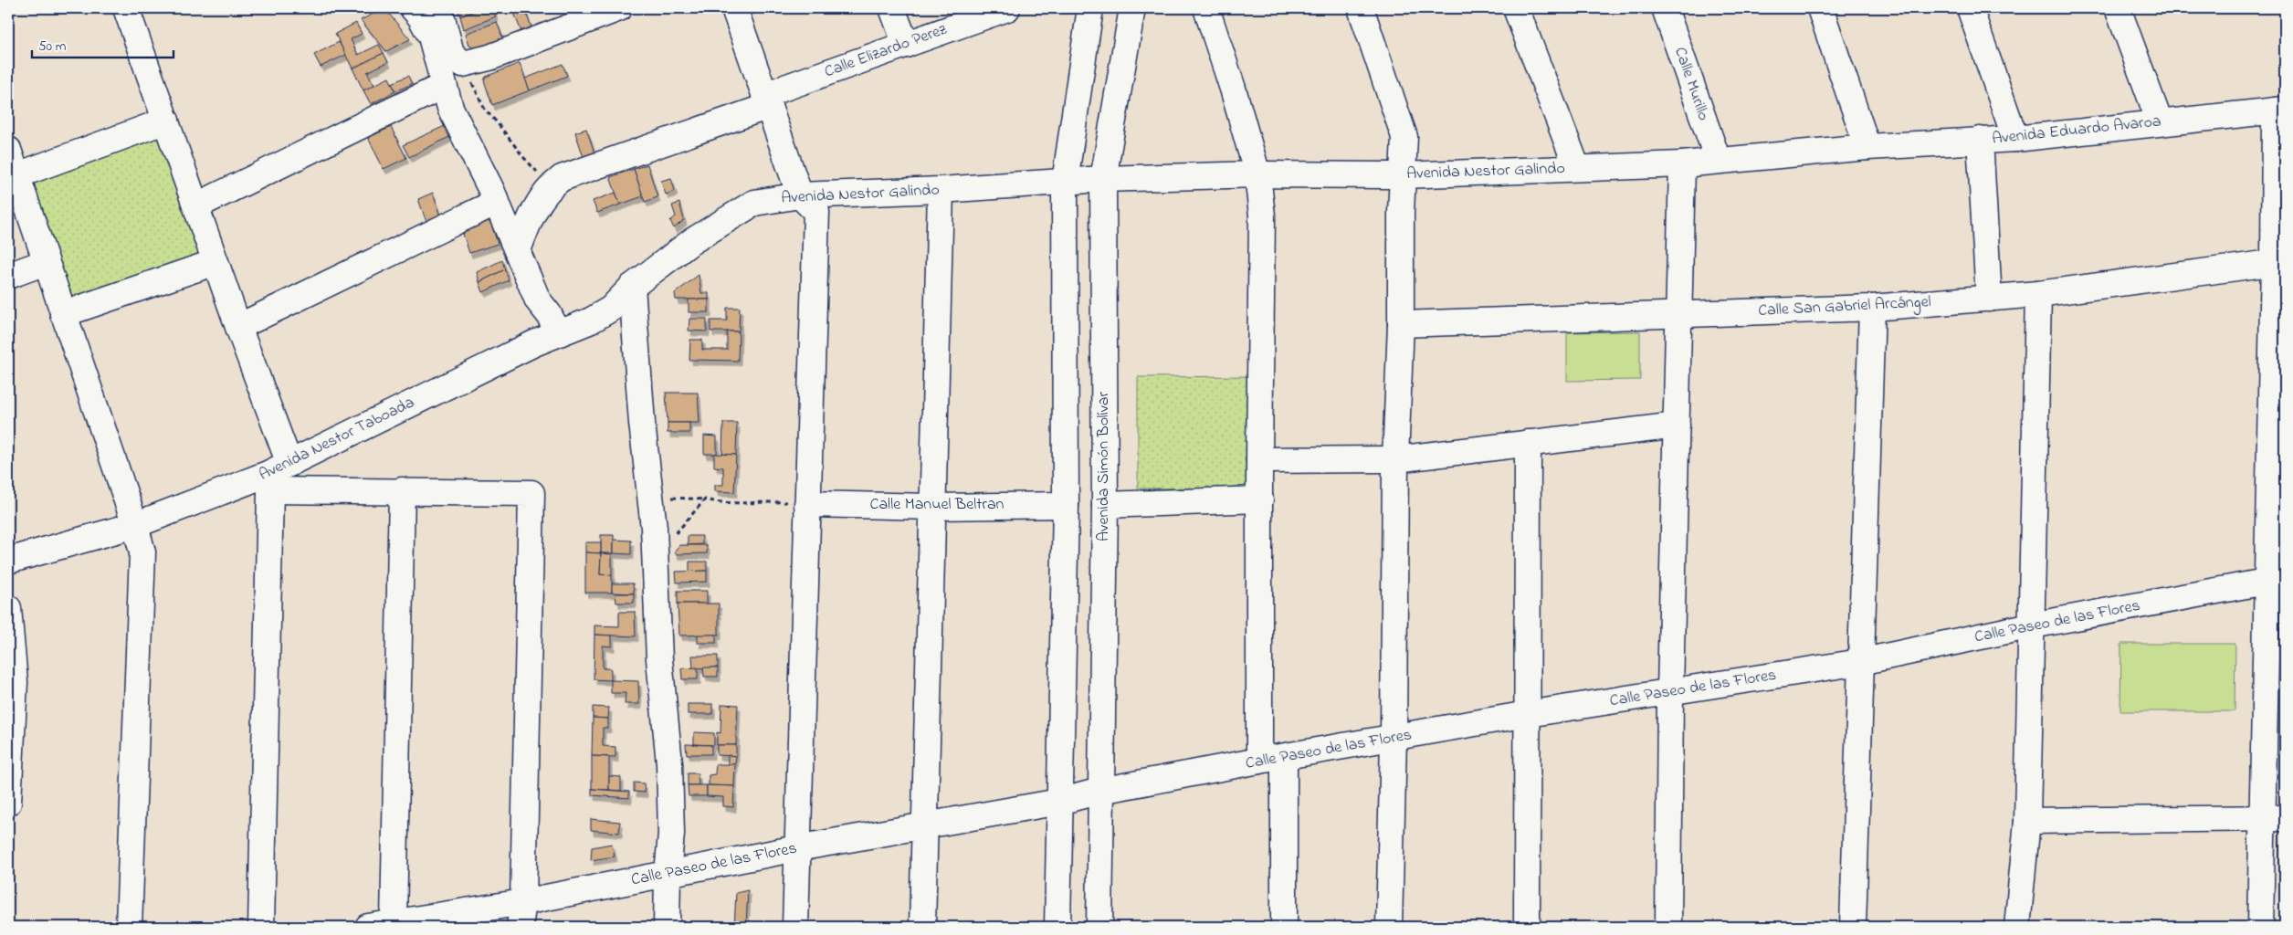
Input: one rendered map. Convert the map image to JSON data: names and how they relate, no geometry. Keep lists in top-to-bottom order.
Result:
{
  "streets": {
    "street": [
      "Calle Elizardo Perez",
      "Calle Murillo",
      "Avenida Eduardo Avaroa",
      "Avenida Nestor Galindo",
      "Calle San Gabriel Arcángel",
      "Avenida Nestor Taboada",
      "Avenida Simón Bolívar",
      "Calle Manuel Beltran",
      "Calle Paseo de las Flores"
    ]
  },
  "crossings": [
    ["Calle Murillo", "Avenida Nestor Galindo"],
    ["Avenida Eduardo Avaroa", "Avenida Nestor Galindo"],
    ["Avenida Nestor Galindo", "Avenida Nestor Taboada"],
    ["Avenida Nestor Galindo", "Avenida Simón Bolívar"],
    ["Avenida Simón Bolívar", "Calle Paseo de las Flores"]
  ],
  "scale_bar": "50 m"
}
